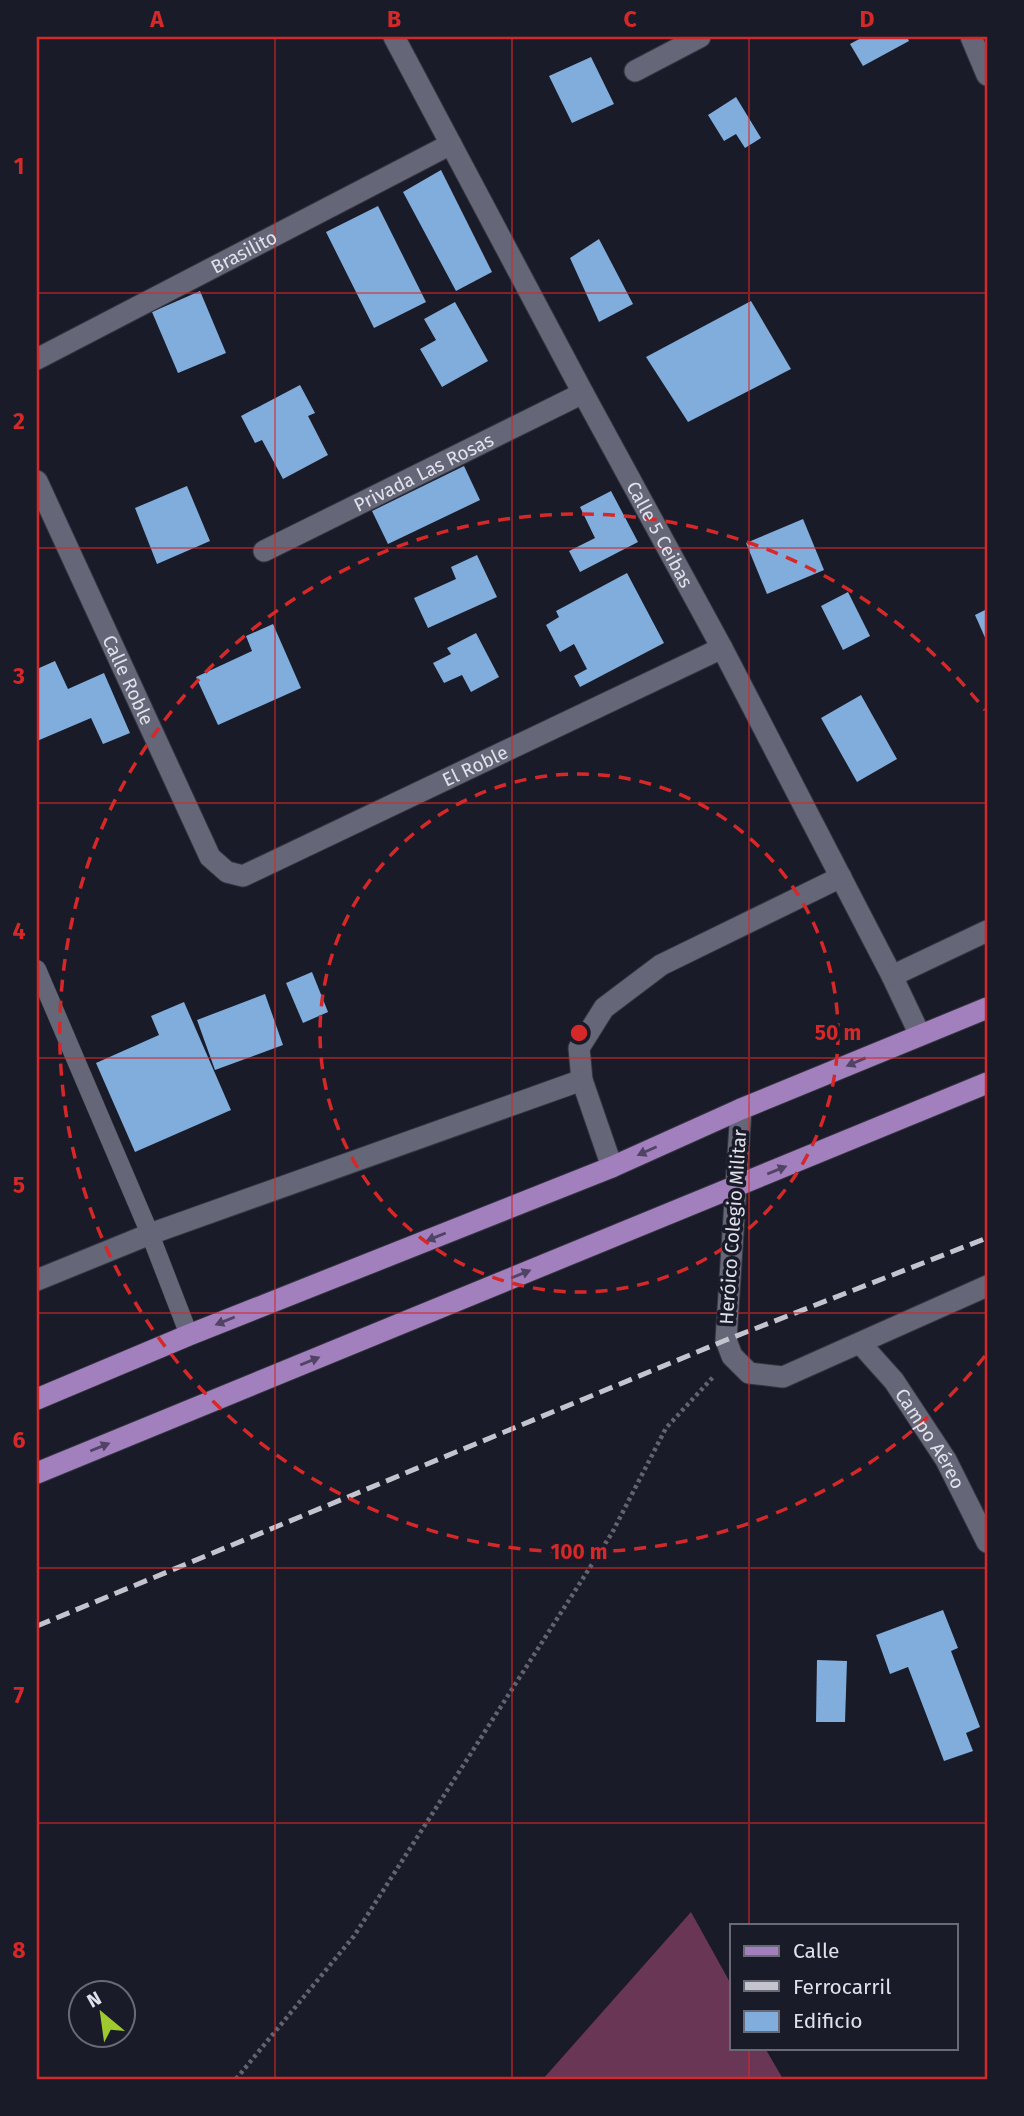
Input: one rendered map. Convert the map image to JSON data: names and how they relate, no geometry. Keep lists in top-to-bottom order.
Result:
{
  "streets": {
    "street": [
      "Brasilito",
      "Privada Las Rosas",
      "Calle 5 Ceibas",
      "Calle Roble",
      "El Roble",
      "Heróico Colegio Militar",
      "Campo Aéreo"
    ]
  },
  "crossings": [
    ["Brasilito", "Calle 5 Ceibas"],
    ["Privada Las Rosas", "Calle 5 Ceibas"],
    ["Calle 5 Ceibas", "El Roble"],
    ["Calle Roble", "El Roble"]
  ],
  "legend": ["Calle", "Ferrocarril", "Edificio"],
  "north": "top left",
  "grid": {
    "columns": [
      "A",
      "B",
      "C",
      "D"
    ],
    "rows": [
      "1",
      "2",
      "3",
      "4",
      "5",
      "6",
      "7",
      "8"
    ]
  },
  "rings": ["50 m", "100 m"]
}
